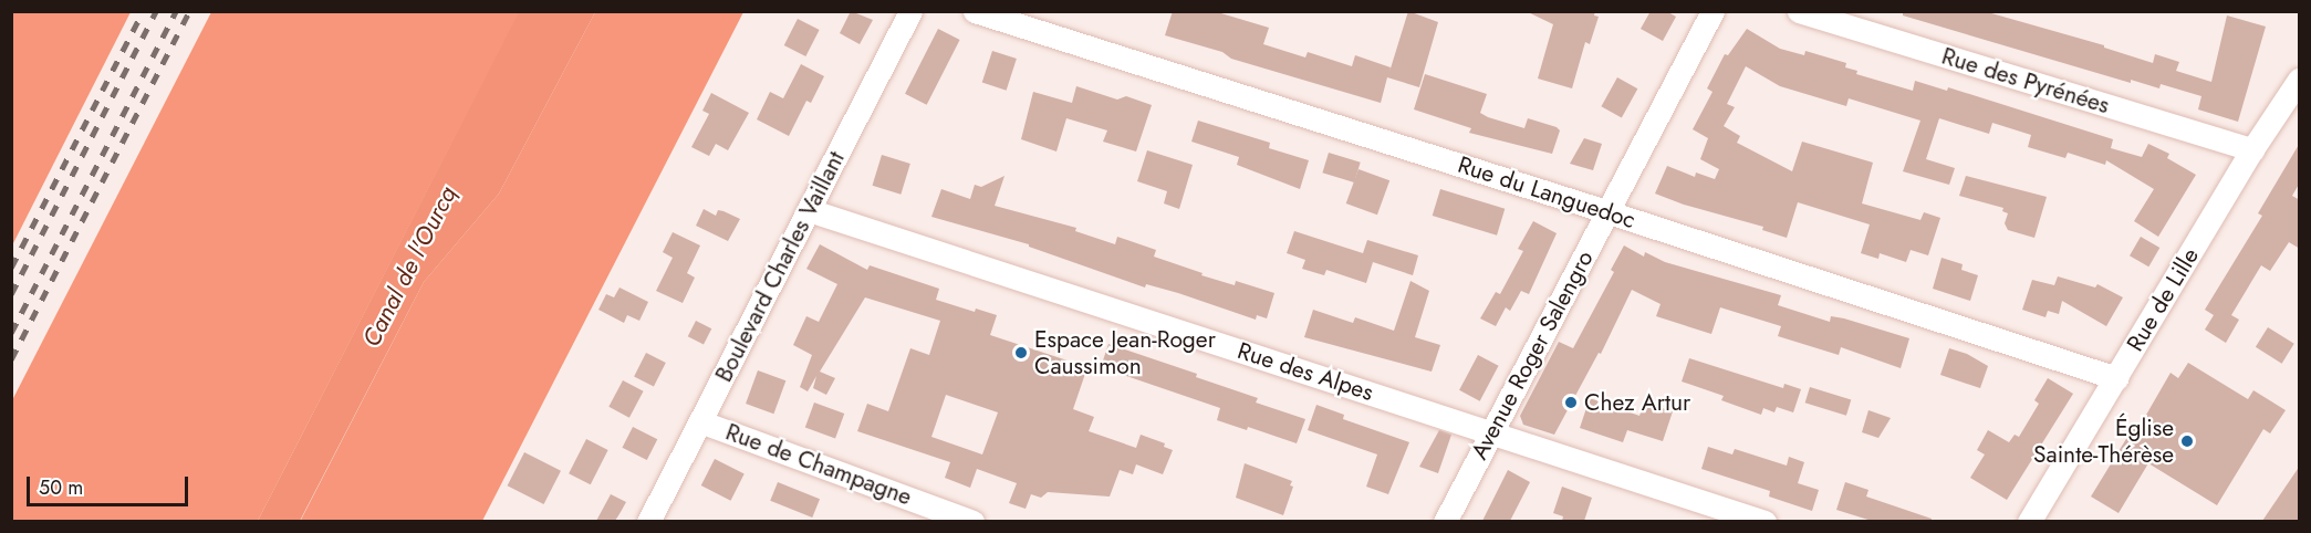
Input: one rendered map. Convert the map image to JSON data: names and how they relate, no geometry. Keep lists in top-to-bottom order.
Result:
{
  "streets": {
    "street": [
      "Rue des Pyrénées",
      "Rue du Languedoc",
      "Boulevard Charles Vaillant",
      "Rue de Lille",
      "Avenue Roger Salengro",
      "Rue des Alpes",
      "Rue de Champagne"
    ]
  },
  "crossings": [
    ["Rue des Pyrénées", "Rue de Lille"],
    ["Rue du Languedoc", "Rue de Lille"],
    ["Rue du Languedoc", "Avenue Roger Salengro"],
    ["Boulevard Charles Vaillant", "Rue des Alpes"],
    ["Boulevard Charles Vaillant", "Rue de Champagne"],
    ["Avenue Roger Salengro", "Rue des Alpes"]
  ],
  "water": ["Canal de l'Ourcq"],
  "places": ["Espace Jean-Roger Caussimon", "Chez Artur", "Église Sainte-Thérèse"],
  "scale_bar": "50 m"
}
